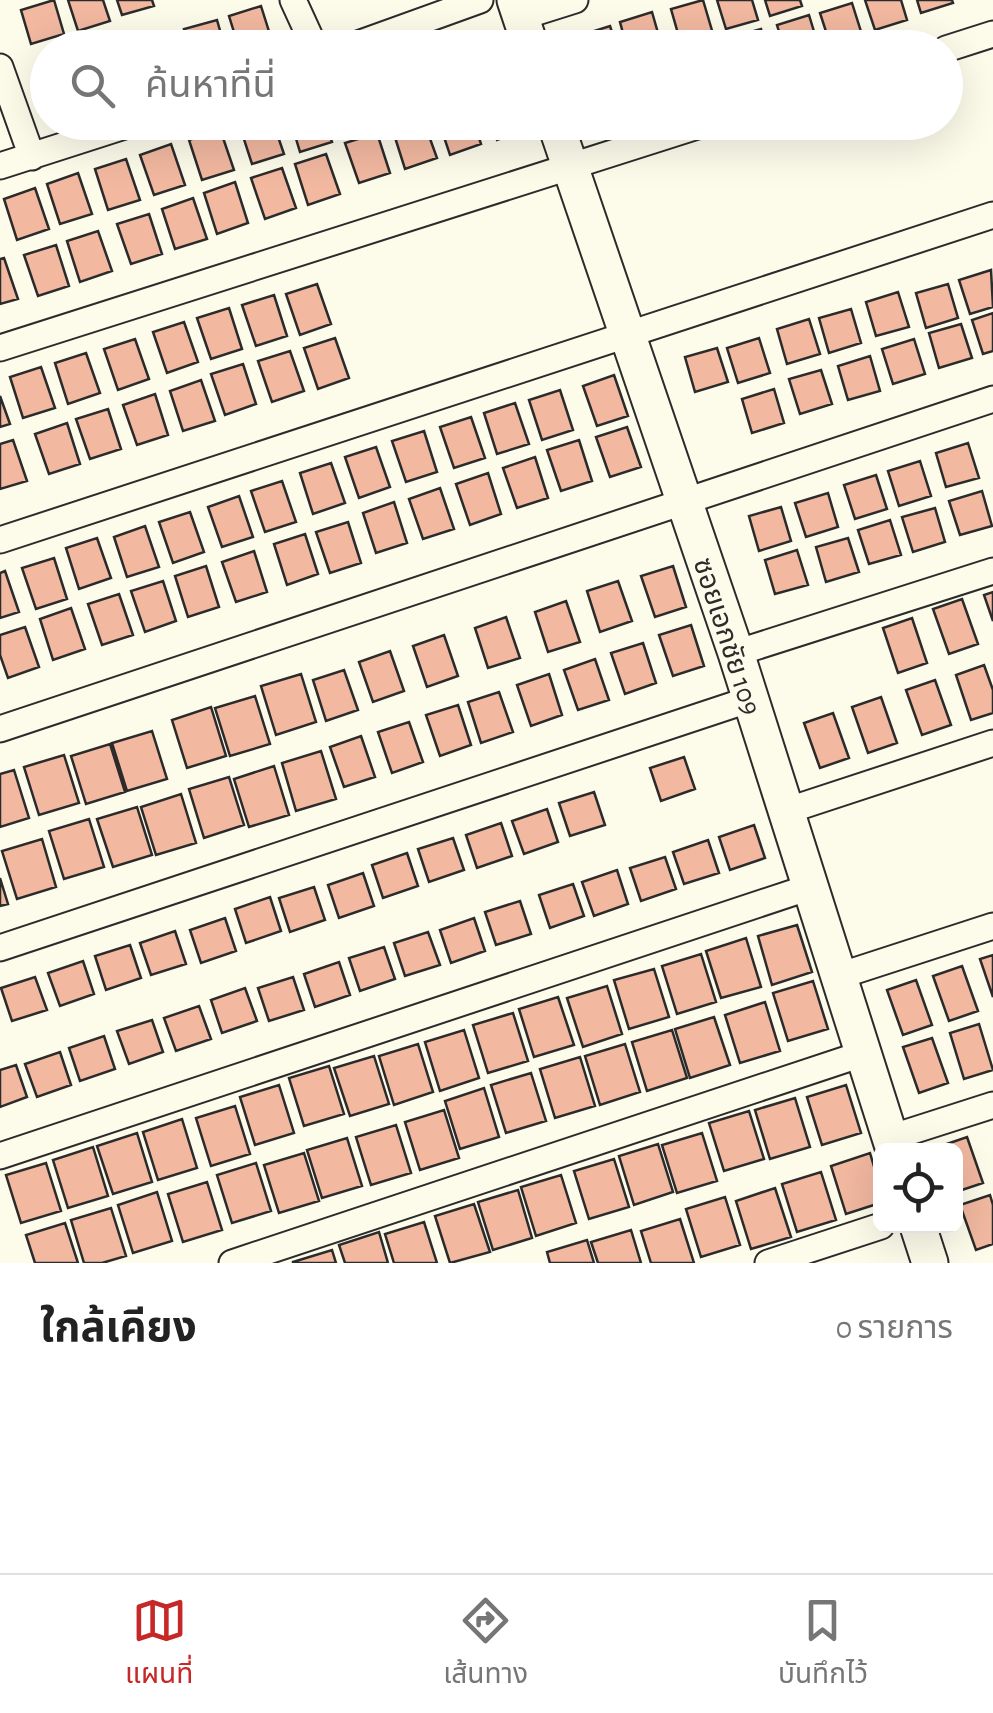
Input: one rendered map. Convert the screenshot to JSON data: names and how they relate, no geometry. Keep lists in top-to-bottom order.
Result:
{
  "streets": {
    "street": ["ซอยเอกชัย 109"]
  },
  "page": {
    "search": "ค้นหาที่นี่",
    "heading": ["ใกล้เคียง", "0 รายการ"],
    "nav": ["แผนที่", "เส้นทาง", "บันทึกไว้"]
  }
}
